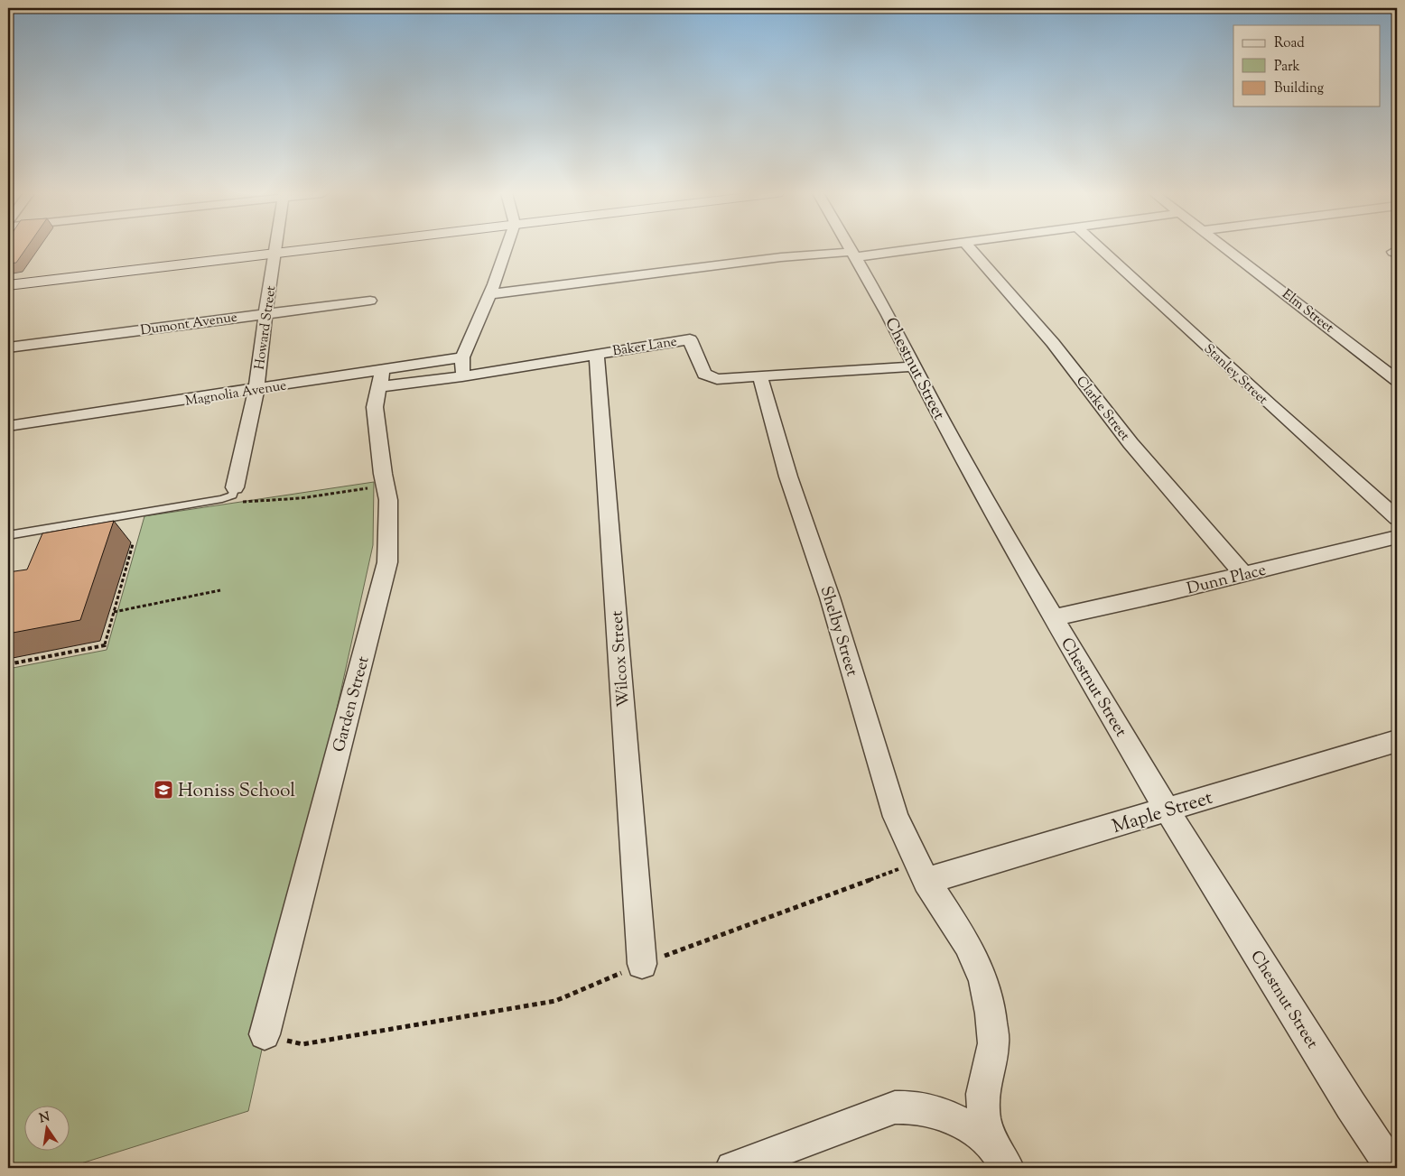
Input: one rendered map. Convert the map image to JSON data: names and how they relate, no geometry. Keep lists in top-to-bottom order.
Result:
{
  "streets": {
    "street": [
      "Elm Street",
      "Dumont Avenue",
      "Howard Street",
      "Baker Lane",
      "Chestnut Street",
      "Stanley Street",
      "Magnolia Avenue",
      "Clarke Street",
      "Dunn Place",
      "Shelby Street",
      "Wilcox Street",
      "Garden Street",
      "Maple Street"
    ]
  },
  "crossings": [
    ["Dumont Avenue", "Howard Street"],
    ["Howard Street", "Magnolia Avenue"],
    ["Baker Lane", "Chestnut Street"],
    ["Baker Lane", "Magnolia Avenue"],
    ["Baker Lane", "Shelby Street"],
    ["Baker Lane", "Wilcox Street"],
    ["Baker Lane", "Garden Street"],
    ["Chestnut Street", "Dunn Place"],
    ["Chestnut Street", "Maple Street"],
    ["Magnolia Avenue", "Garden Street"],
    ["Clarke Street", "Dunn Place"],
    ["Shelby Street", "Maple Street"]
  ],
  "places": {
    "school or university": ["Honiss School"]
  },
  "legend": ["Road", "Park", "Building"],
  "north": "top"
}
